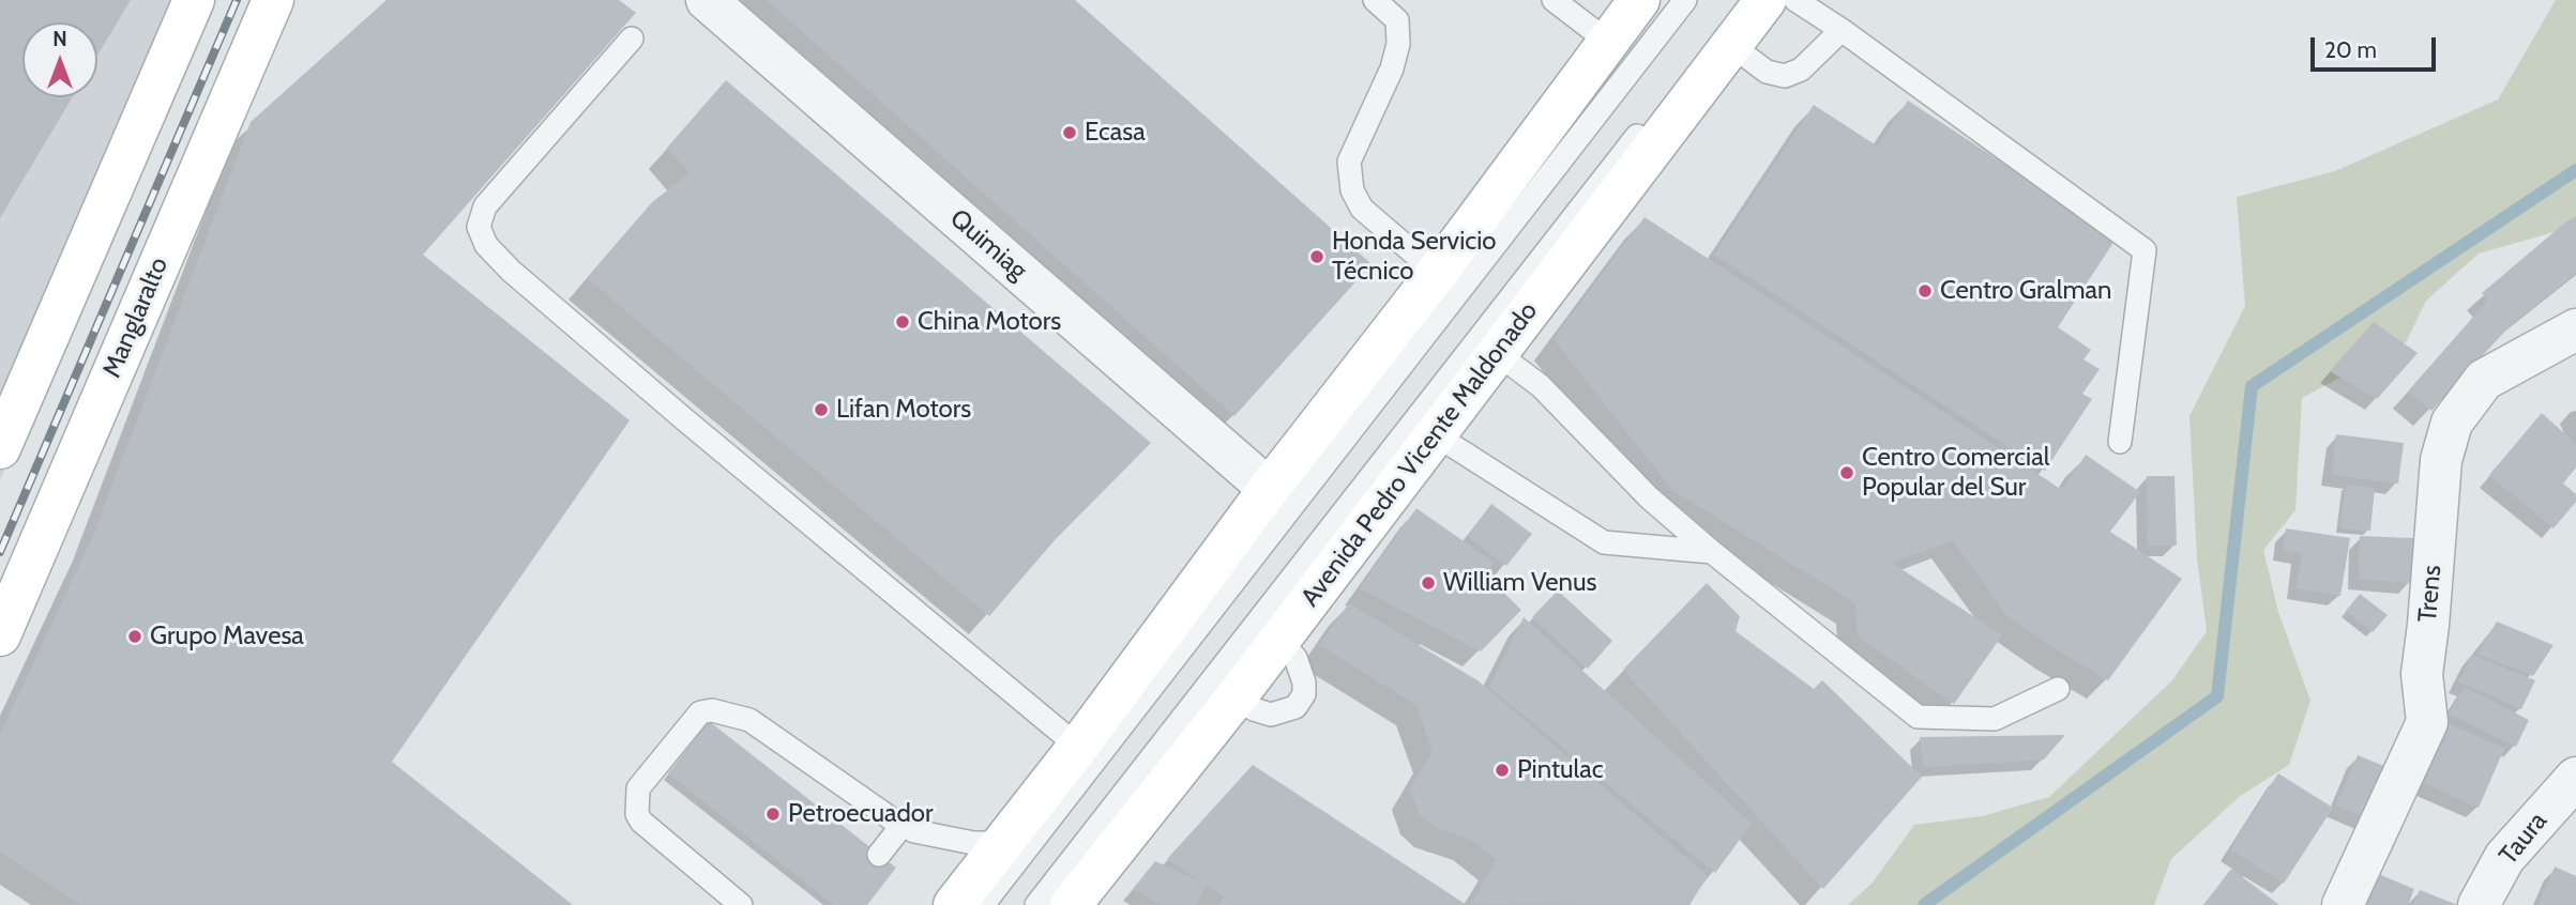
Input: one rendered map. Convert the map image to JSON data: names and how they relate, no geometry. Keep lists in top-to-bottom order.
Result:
{
  "streets": {
    "main road": ["Manglaralto", "Avenida Pedro Vicente Maldonado"],
    "street": ["Quimiag", "Trens", "Taura"]
  },
  "places": [
    "Ecasa",
    "Honda Servicio Técnico",
    "Centro Gralman",
    "China Motors",
    "Lifan Motors",
    "Centro Comercial Popular del Sur",
    "William Venus",
    "Grupo Mavesa",
    "Pintulac",
    "Petroecuador"
  ],
  "scale_bar": "20 m",
  "north": "top"
}
